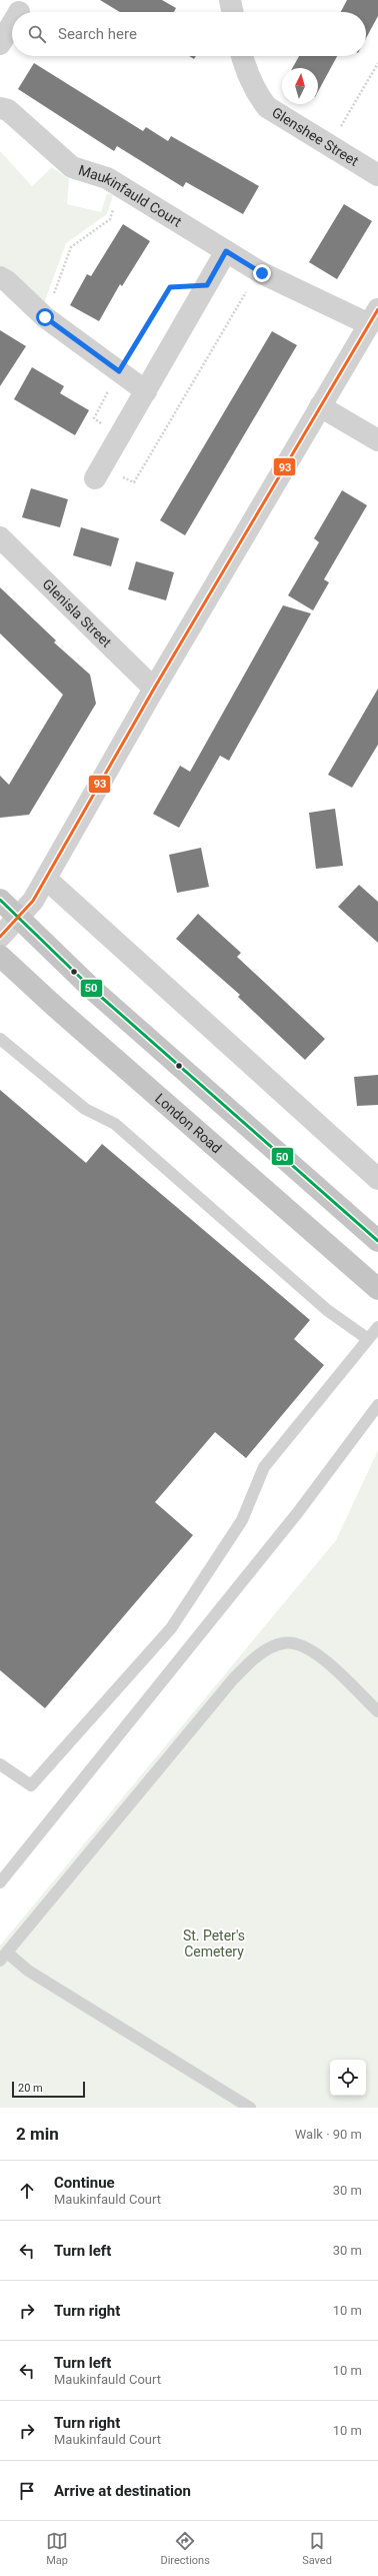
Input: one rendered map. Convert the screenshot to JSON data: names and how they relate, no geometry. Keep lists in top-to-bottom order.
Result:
{
  "streets": {
    "main road": ["London Road"],
    "street": ["Glenshee Street", "Maukinfauld Court", "Glenisla Street"]
  },
  "parks": ["St. Peter's Cemetery"],
  "lines": ["transit line 93", "transit line 50"],
  "scale_bar": "20 m",
  "north": "top",
  "page": {
    "search": "Search here",
    "scale": "20 m",
    "heading": ["2 min", "Walk · 90 m"],
    "list": [
      ["Continue", "Maukinfauld Court", "30 m"],
      ["Turn left", "30 m"],
      ["Turn right", "10 m"],
      ["Turn left", "Maukinfauld Court", "10 m"],
      ["Turn right", "Maukinfauld Court", "10 m"],
      "Arrive at destination"
    ],
    "nav": ["Map", "Directions", "Saved"]
  }
}
